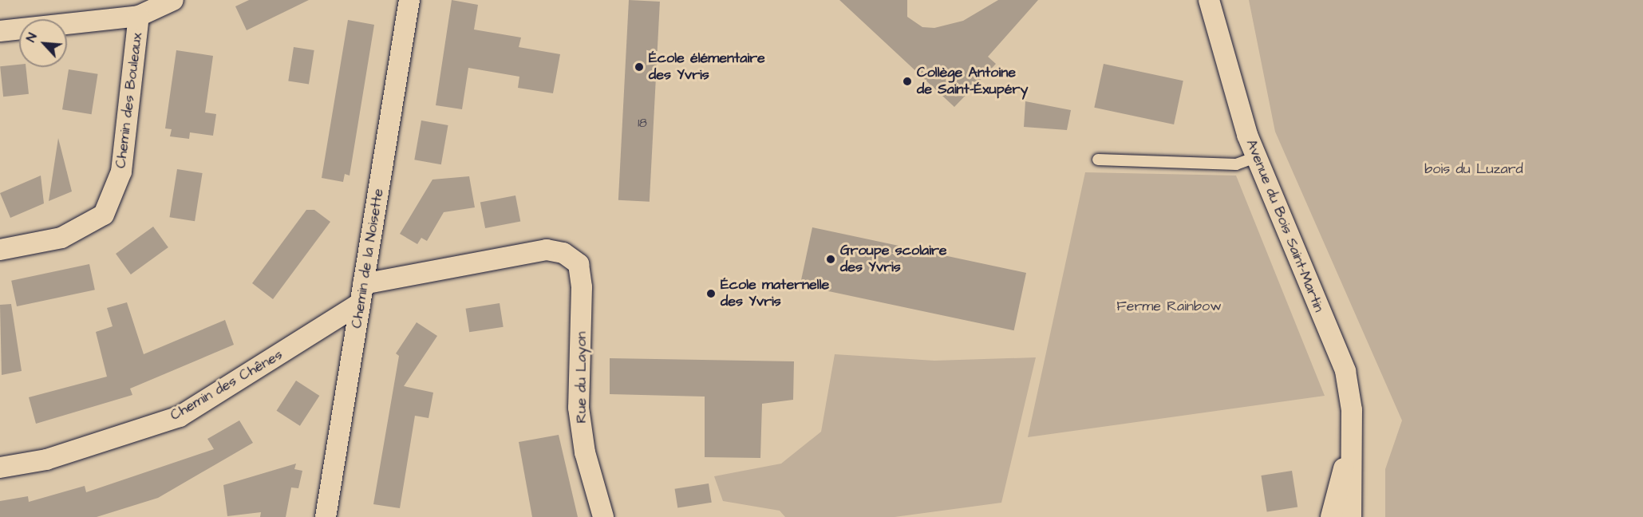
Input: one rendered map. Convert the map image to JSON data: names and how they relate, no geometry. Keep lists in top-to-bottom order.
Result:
{
  "streets": {
    "street": [
      "Chemin des Bouleaux",
      "Avenue du Bois Saint-Martin",
      "Chemin de la Noisette",
      "Rue du Layon",
      "Chemin des Chênes"
    ]
  },
  "crossings": [
    ["Chemin de la Noisette", "Chemin des Chênes"],
    ["Rue du Layon", "Chemin des Chênes"]
  ],
  "parks": ["bois du Luzard", "Ferme Rainbow"],
  "places": [
    "École élémentaire des Yvris",
    "Collège Antoine de Saint-Éxupéry",
    "Groupe scolaire des Yvris",
    "École maternelle des Yvris"
  ],
  "house_numbers": ["18"],
  "north": "top left"
}
